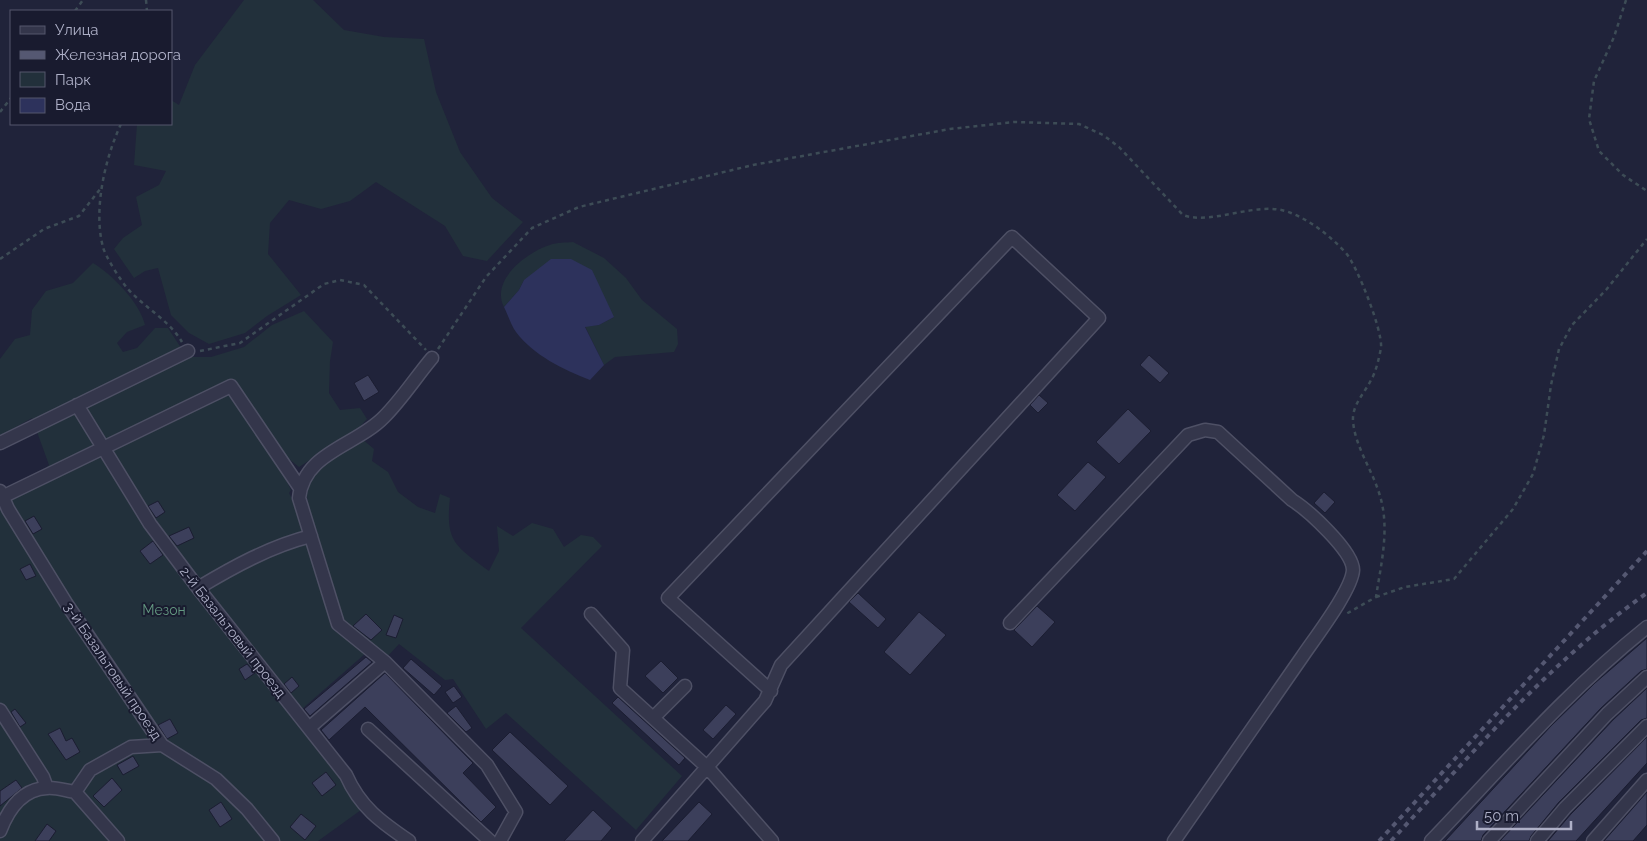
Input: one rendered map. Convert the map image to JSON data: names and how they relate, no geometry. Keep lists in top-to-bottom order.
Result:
{
  "streets": {
    "street": ["2-й Базальтовый проезд", "3-й Базальтовый проезд"]
  },
  "parks": ["Мезон"],
  "legend": [
    "Улица",
    "Железная дорога",
    "Парк",
    "Вода"
  ],
  "scale_bar": "50 m"
}
